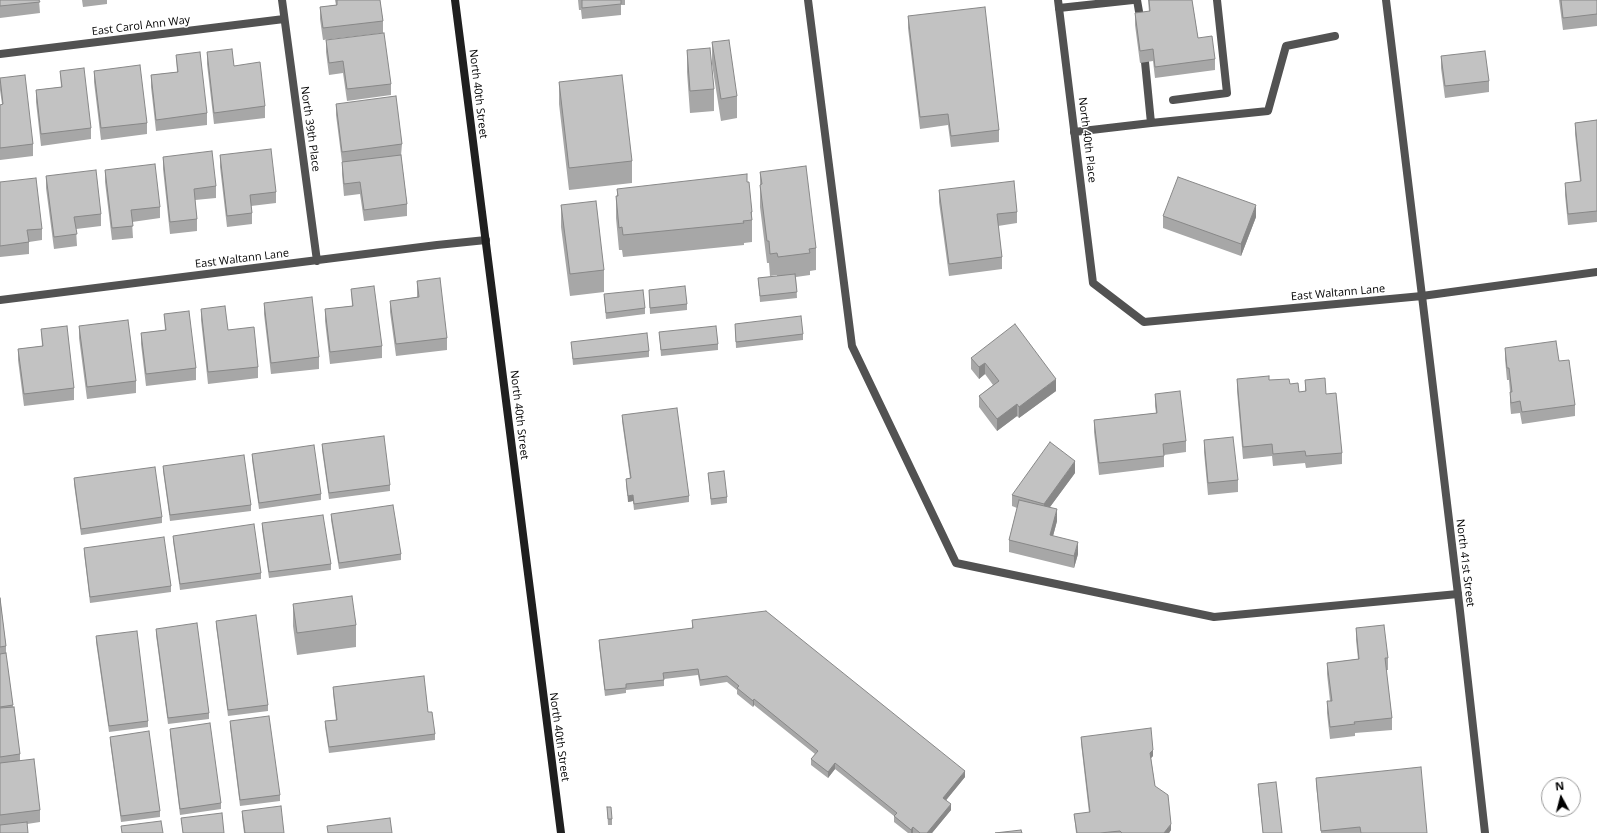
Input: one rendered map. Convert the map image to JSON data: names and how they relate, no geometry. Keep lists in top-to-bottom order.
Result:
{
  "streets": {
    "main road": ["North 40th Street"],
    "street": [
      "East Carol Ann Way",
      "North 39th Place",
      "North 40th Place",
      "East Waltann Lane",
      "North 41st Street"
    ]
  },
  "crossings": [
    ["East Carol Ann Way", "North 39th Place"],
    ["North 40th Street", "East Waltann Lane"],
    ["North 39th Place", "East Waltann Lane"],
    ["North 40th Place", "East Waltann Lane"],
    ["East Waltann Lane", "North 41st Street"]
  ],
  "north": "top"
}
